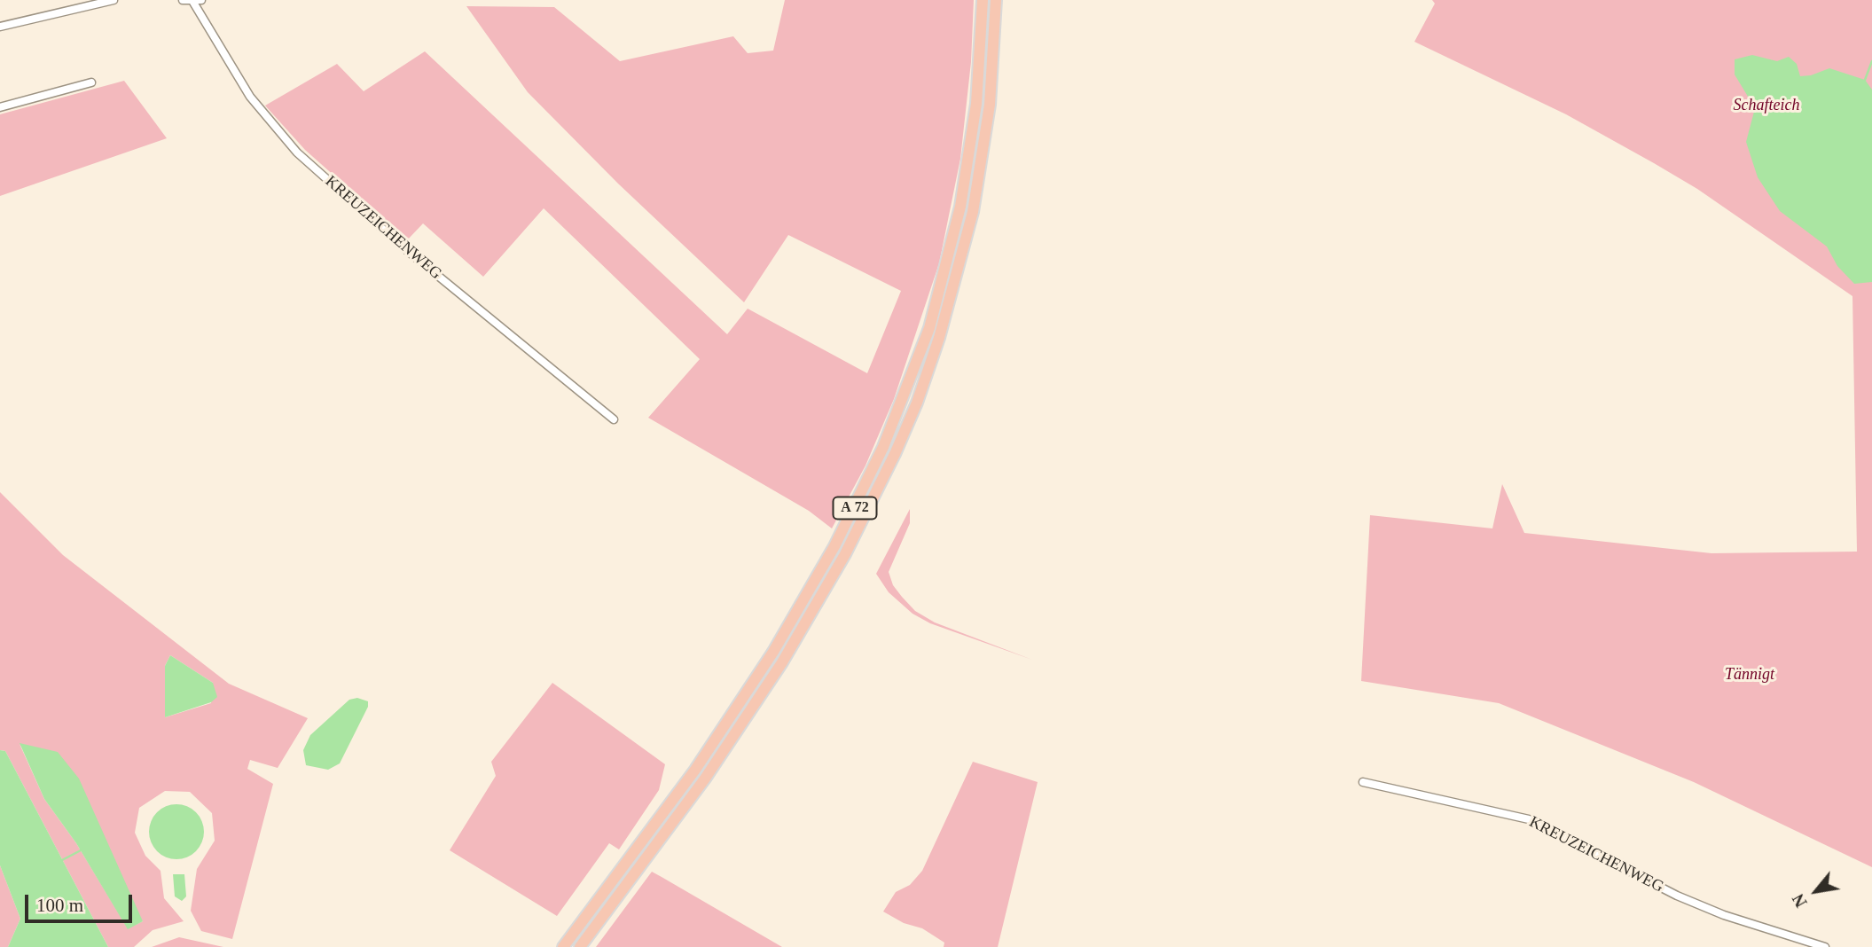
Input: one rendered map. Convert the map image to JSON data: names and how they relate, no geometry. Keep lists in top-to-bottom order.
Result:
{
  "streets": {
    "highway": ["A 72"],
    "street": ["KREUZEICHENWEG"]
  },
  "parks": ["Schafteich", "Tännigt"],
  "scale_bar": "100 m",
  "north": "bottom left"
}
